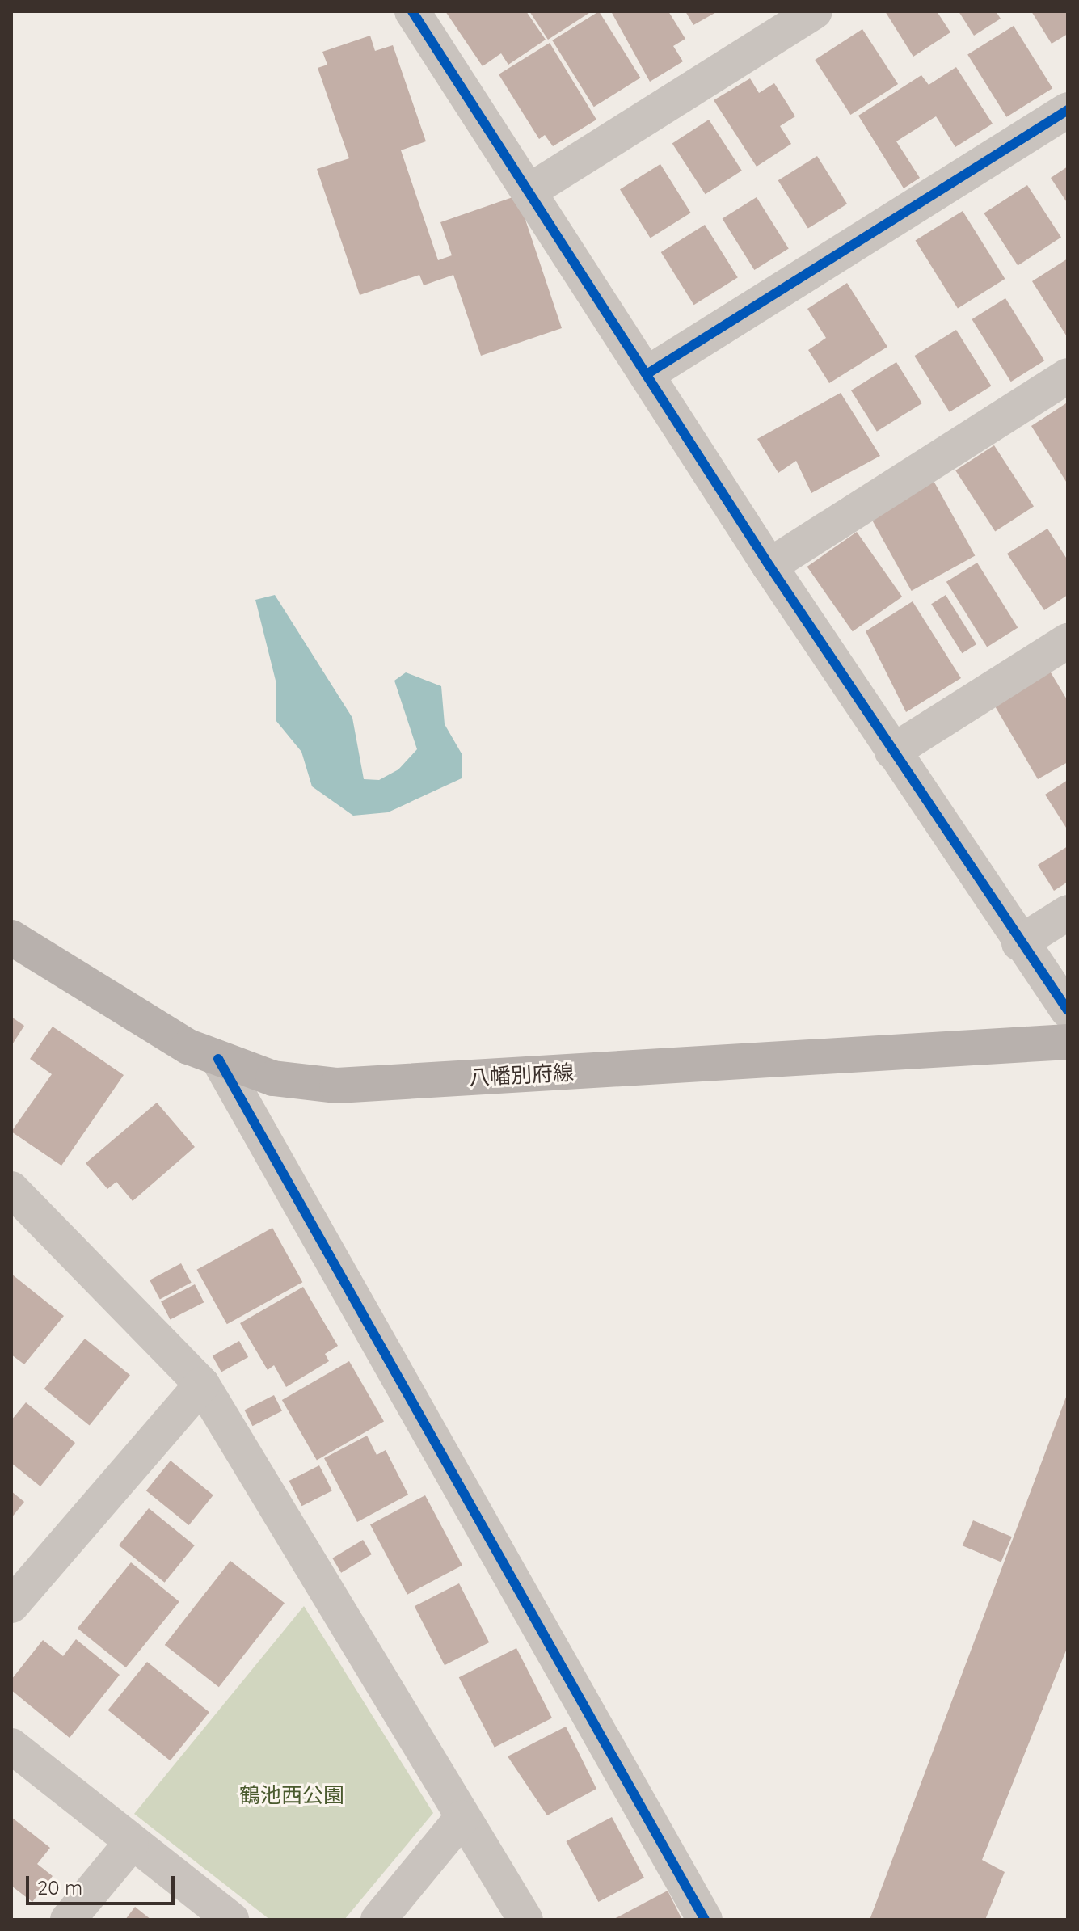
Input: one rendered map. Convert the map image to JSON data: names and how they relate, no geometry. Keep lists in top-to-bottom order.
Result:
{
  "streets": {
    "main road": ["八幡別府線"]
  },
  "parks": ["鶴池西公園"],
  "scale_bar": "20 m"
}
